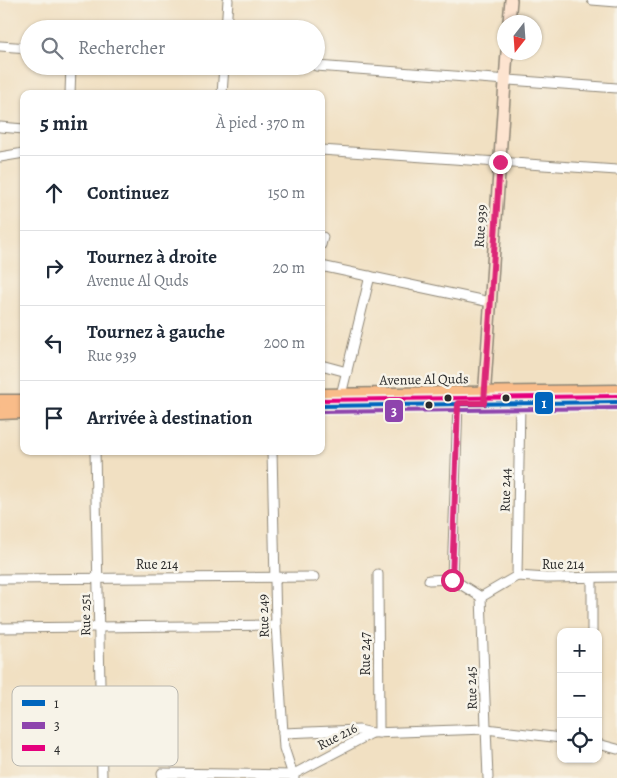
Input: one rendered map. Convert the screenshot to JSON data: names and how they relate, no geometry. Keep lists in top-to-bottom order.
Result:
{
  "streets": {
    "main road": ["Rue 939", "Avenue Al Quds"],
    "street": [
      "Rue 244",
      "Rue 214",
      "Rue 251",
      "Rue 249",
      "Rue 247",
      "Rue 245",
      "Rue 216"
    ]
  },
  "crossings": [
    ["Rue 939", "Avenue Al Quds"],
    ["Avenue Al Quds", "Rue 244"],
    ["Rue 244", "Rue 214"],
    ["Rue 214", "Rue 251"],
    ["Rue 214", "Rue 249"],
    ["Rue 249", "Rue 216"],
    ["Rue 247", "Rue 216"],
    ["Rue 245", "Rue 216"]
  ],
  "lines": ["transit line 4", "transit line 1", "transit line 3"],
  "legend": ["1", "3", "4"],
  "north": "bottom",
  "page": {
    "search": "Rechercher",
    "heading": ["5 min", "À pied · 370 m"],
    "list": [
      ["Continuez", "150 m"],
      ["Tournez à droite", "Avenue Al Quds", "20 m"],
      ["Tournez à gauche", "Rue 939", "200 m"],
      "Arrivée à destination"
    ],
    "map_buttons": ["+", "−"]
  }
}
